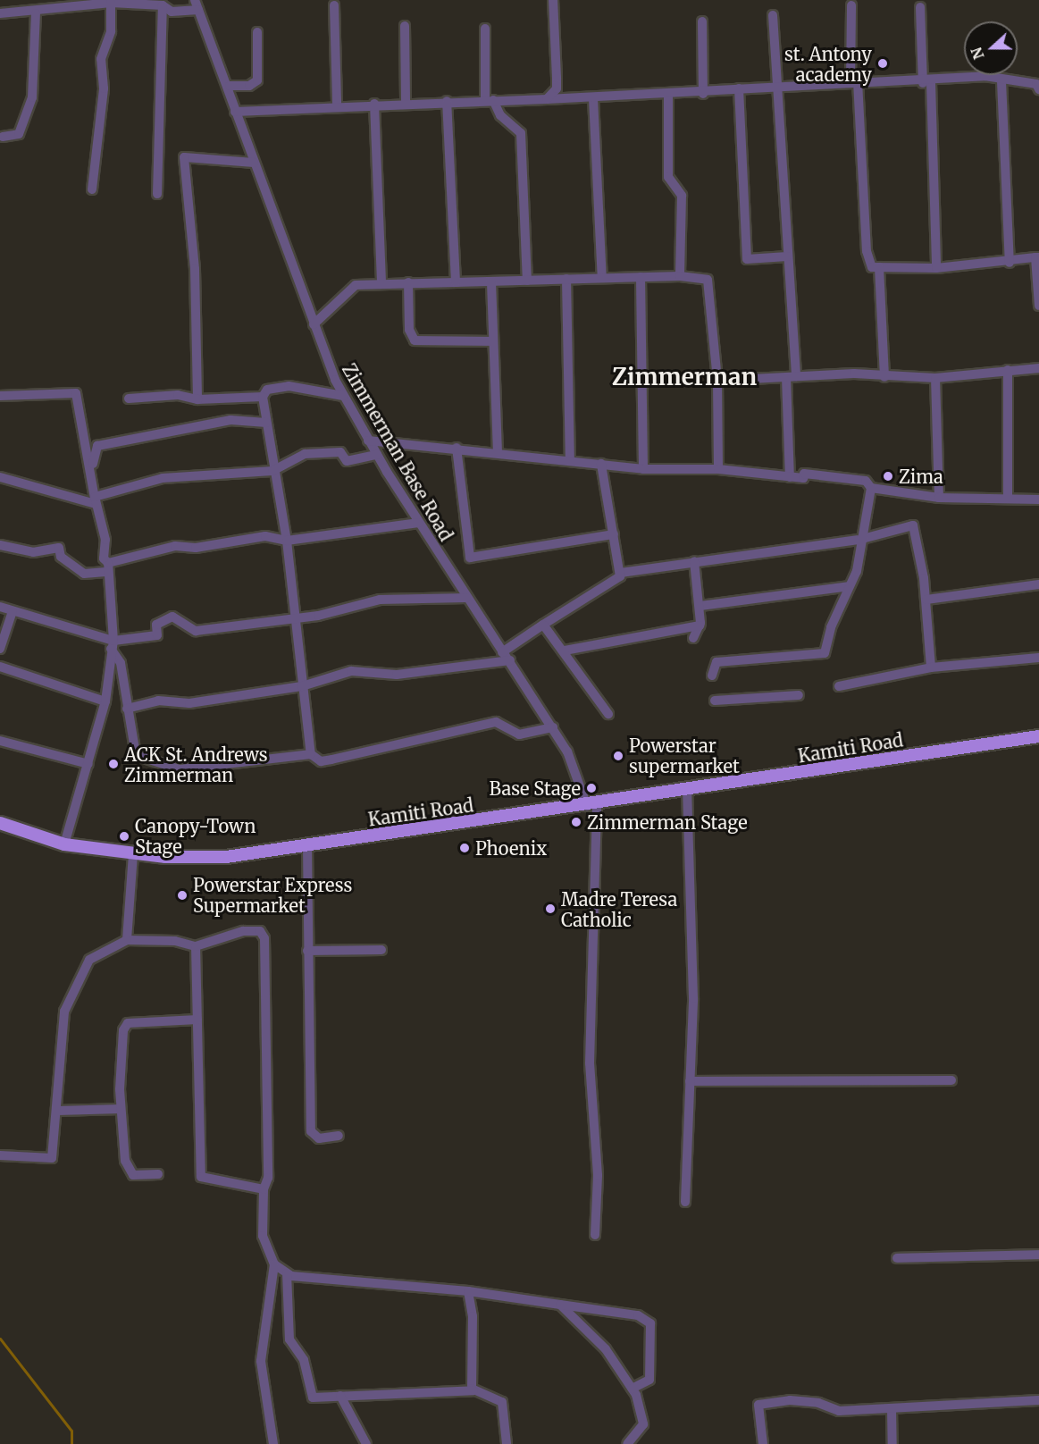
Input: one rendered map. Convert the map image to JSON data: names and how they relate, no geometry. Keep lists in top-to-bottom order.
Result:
{
  "streets": {
    "main road": ["Kamiti Road"],
    "street": ["Zimmerman Base Road"]
  },
  "crossings": [
    ["Zimmerman Base Road", "Kamiti Road"]
  ],
  "districts": ["Zimmerman"],
  "places": [
    "st. Antony academy",
    "Zima",
    "Powerstar supermarket",
    "ACK St. Andrews Zimmerman",
    "Base Stage",
    "Zimmerman Stage",
    "Canopy-Town Stage",
    "Phoenix",
    "Powerstar Express Supermarket",
    "Madre Teresa Catholic"
  ],
  "north": "left"
}
